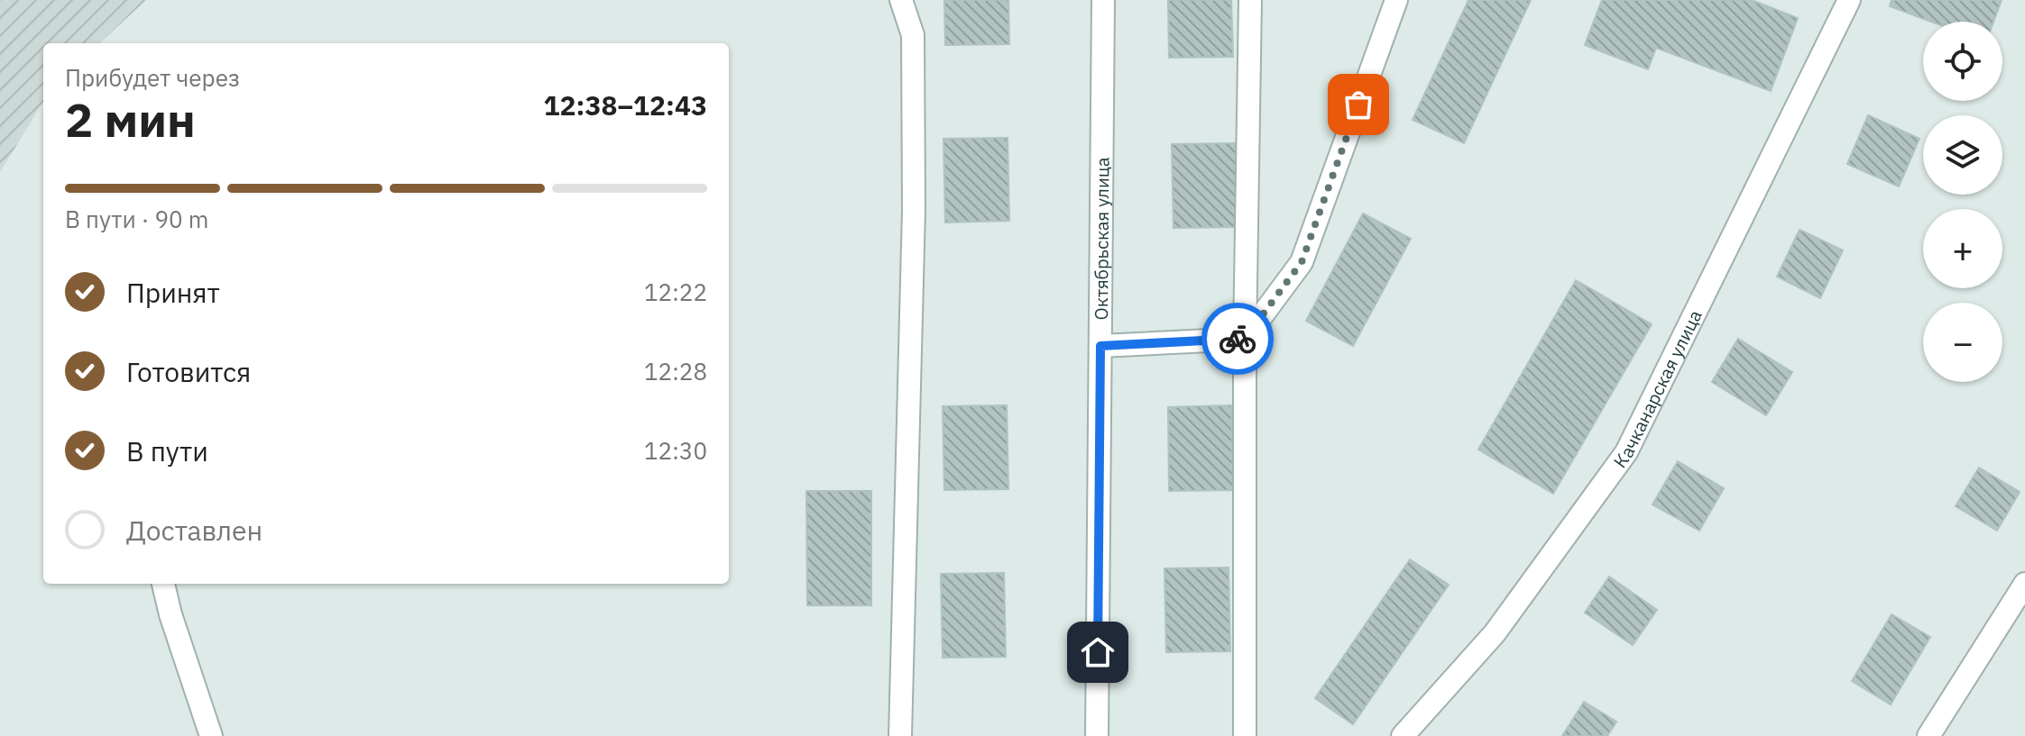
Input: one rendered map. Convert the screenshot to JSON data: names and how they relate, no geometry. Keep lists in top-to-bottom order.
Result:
{
  "streets": {
    "street": ["Октябрьская улица", "Качканарская улица"]
  },
  "page": {
    "map_buttons": ["+", "−"],
    "heading": ["2 мин", "Прибудет через", "12:38–12:43"],
    "bar": "В пути · 90 m",
    "list": [
      ["Принят", "12:22"],
      ["Готовится", "12:28"],
      ["В пути", "12:30"],
      "Доставлен"
    ]
  }
}
